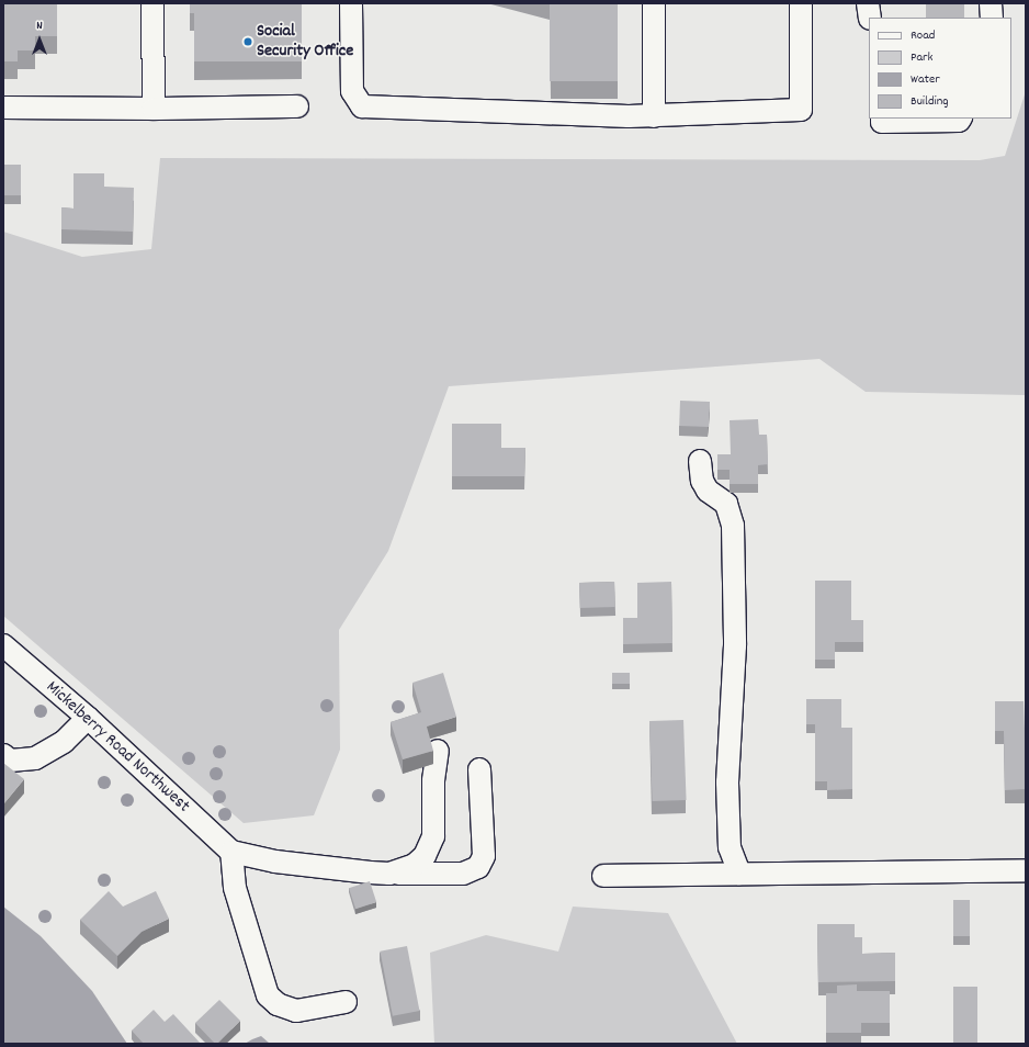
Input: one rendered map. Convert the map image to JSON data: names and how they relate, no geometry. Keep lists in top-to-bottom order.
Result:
{
  "streets": {
    "street": ["Mickelberry Road Northwest"]
  },
  "places": ["Social Security Office"],
  "legend": [
    "Road",
    "Park",
    "Water",
    "Building"
  ],
  "north": "top"
}
